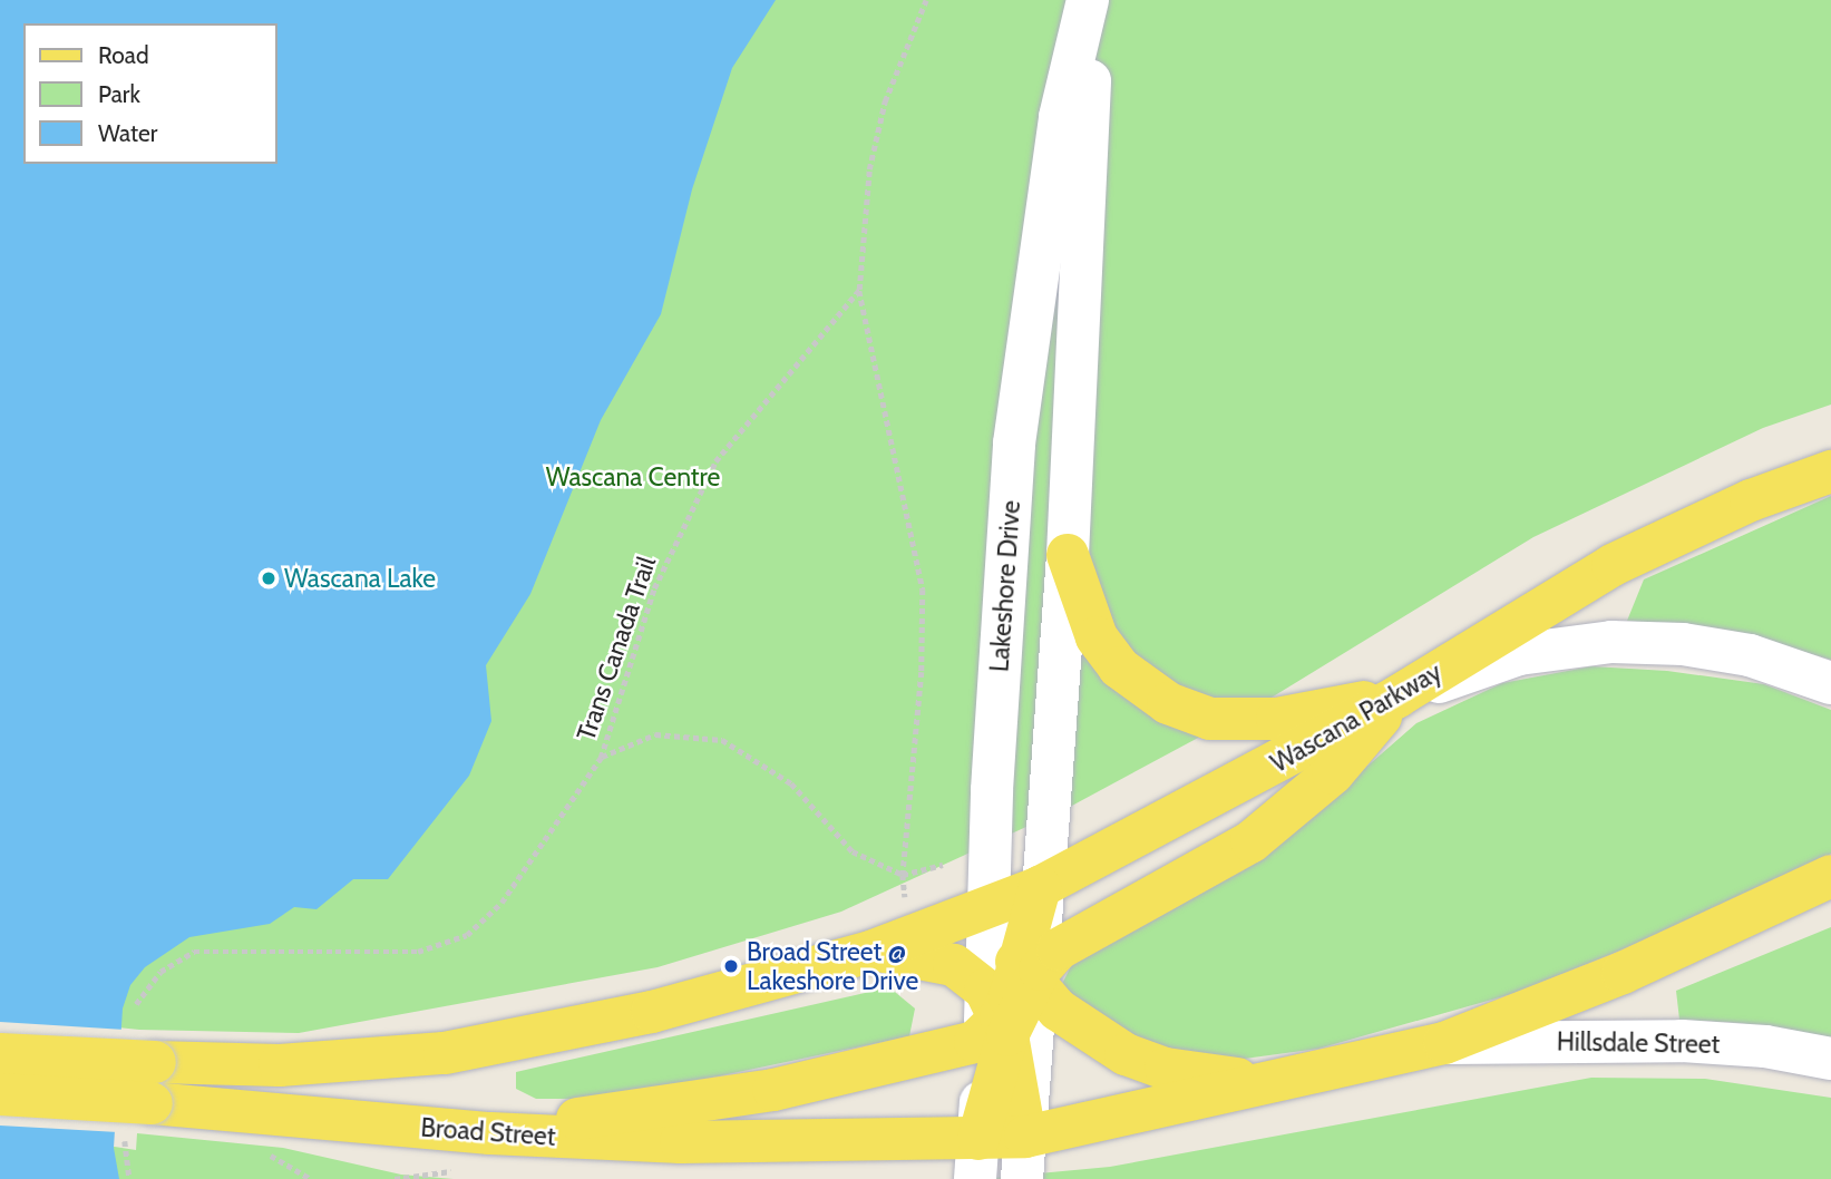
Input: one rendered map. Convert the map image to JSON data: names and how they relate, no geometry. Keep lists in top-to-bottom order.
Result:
{
  "streets": {
    "main road": ["Wascana Parkway", "Broad Street"],
    "street": ["Lakeshore Drive", "Hillsdale Street"],
    "path": ["Trans Canada Trail"]
  },
  "crossings": [
    ["Lakeshore Drive", "Wascana Parkway"],
    ["Wascana Parkway", "Broad Street"]
  ],
  "parks": ["Wascana Centre"],
  "places": ["Wascana Lake", "Broad Street @ Lakeshore Drive"],
  "legend": ["Road", "Park", "Water"]
}
